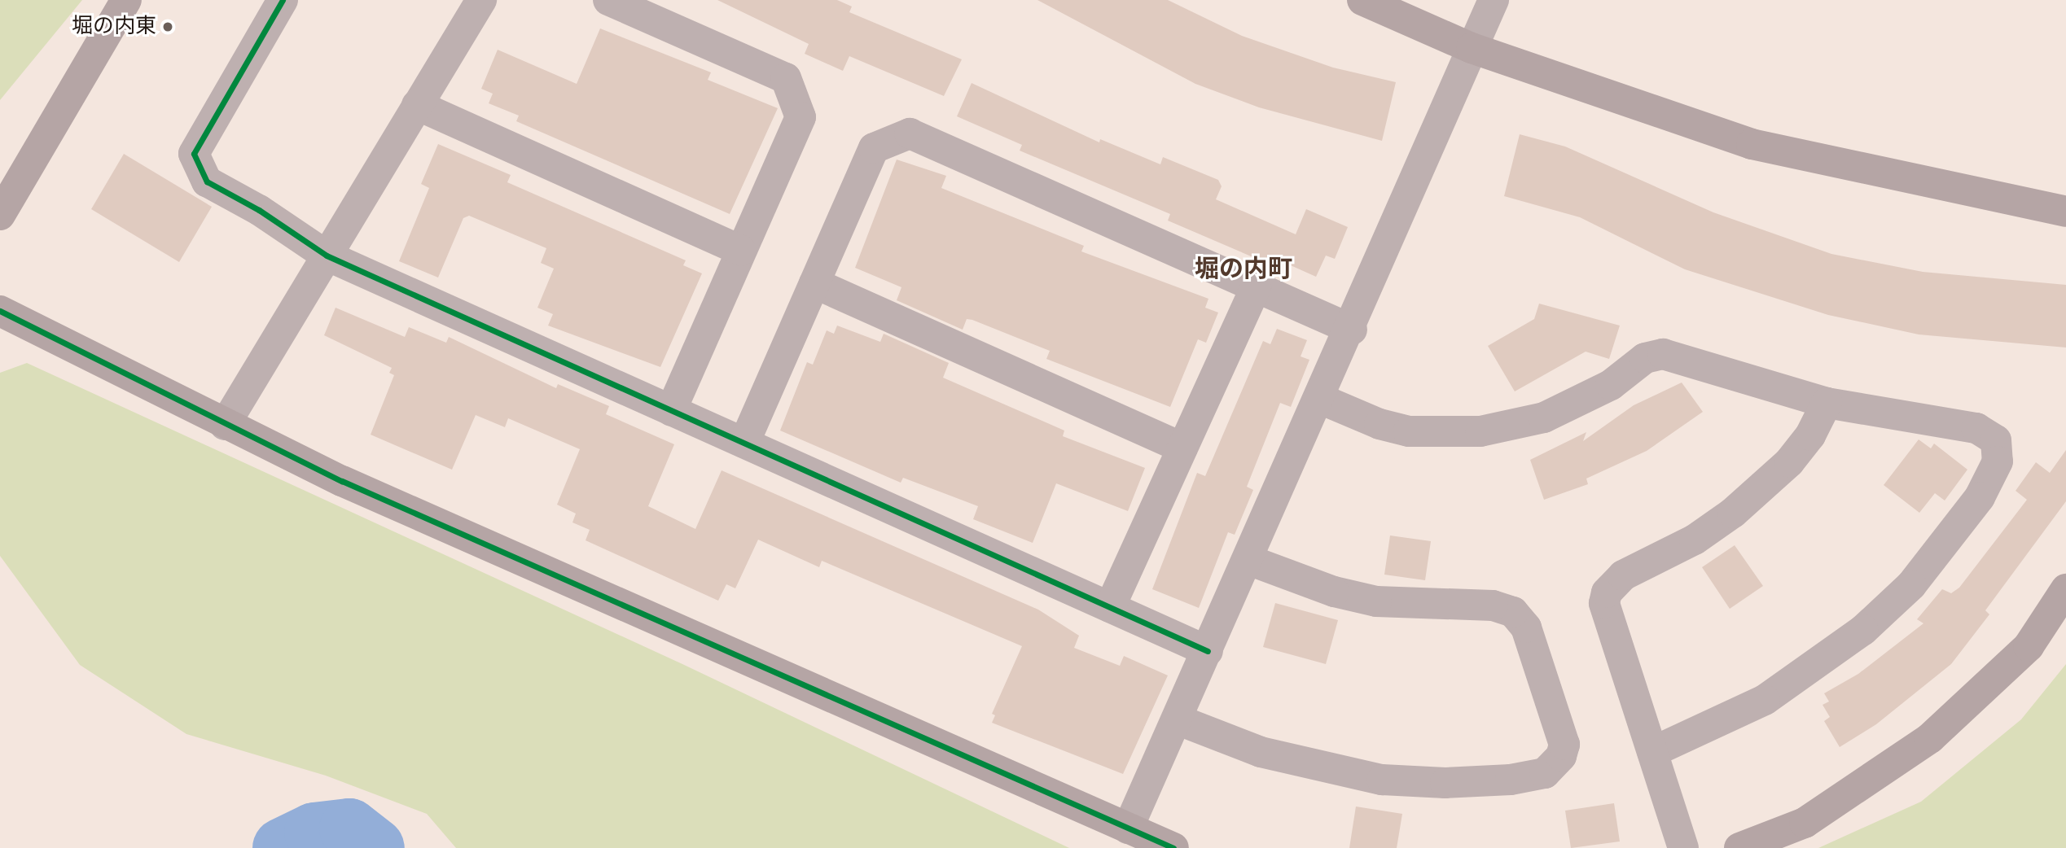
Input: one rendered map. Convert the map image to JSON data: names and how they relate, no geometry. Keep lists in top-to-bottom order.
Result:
{
  "districts": ["堀の内町"],
  "places": ["堀の内東"]
}
